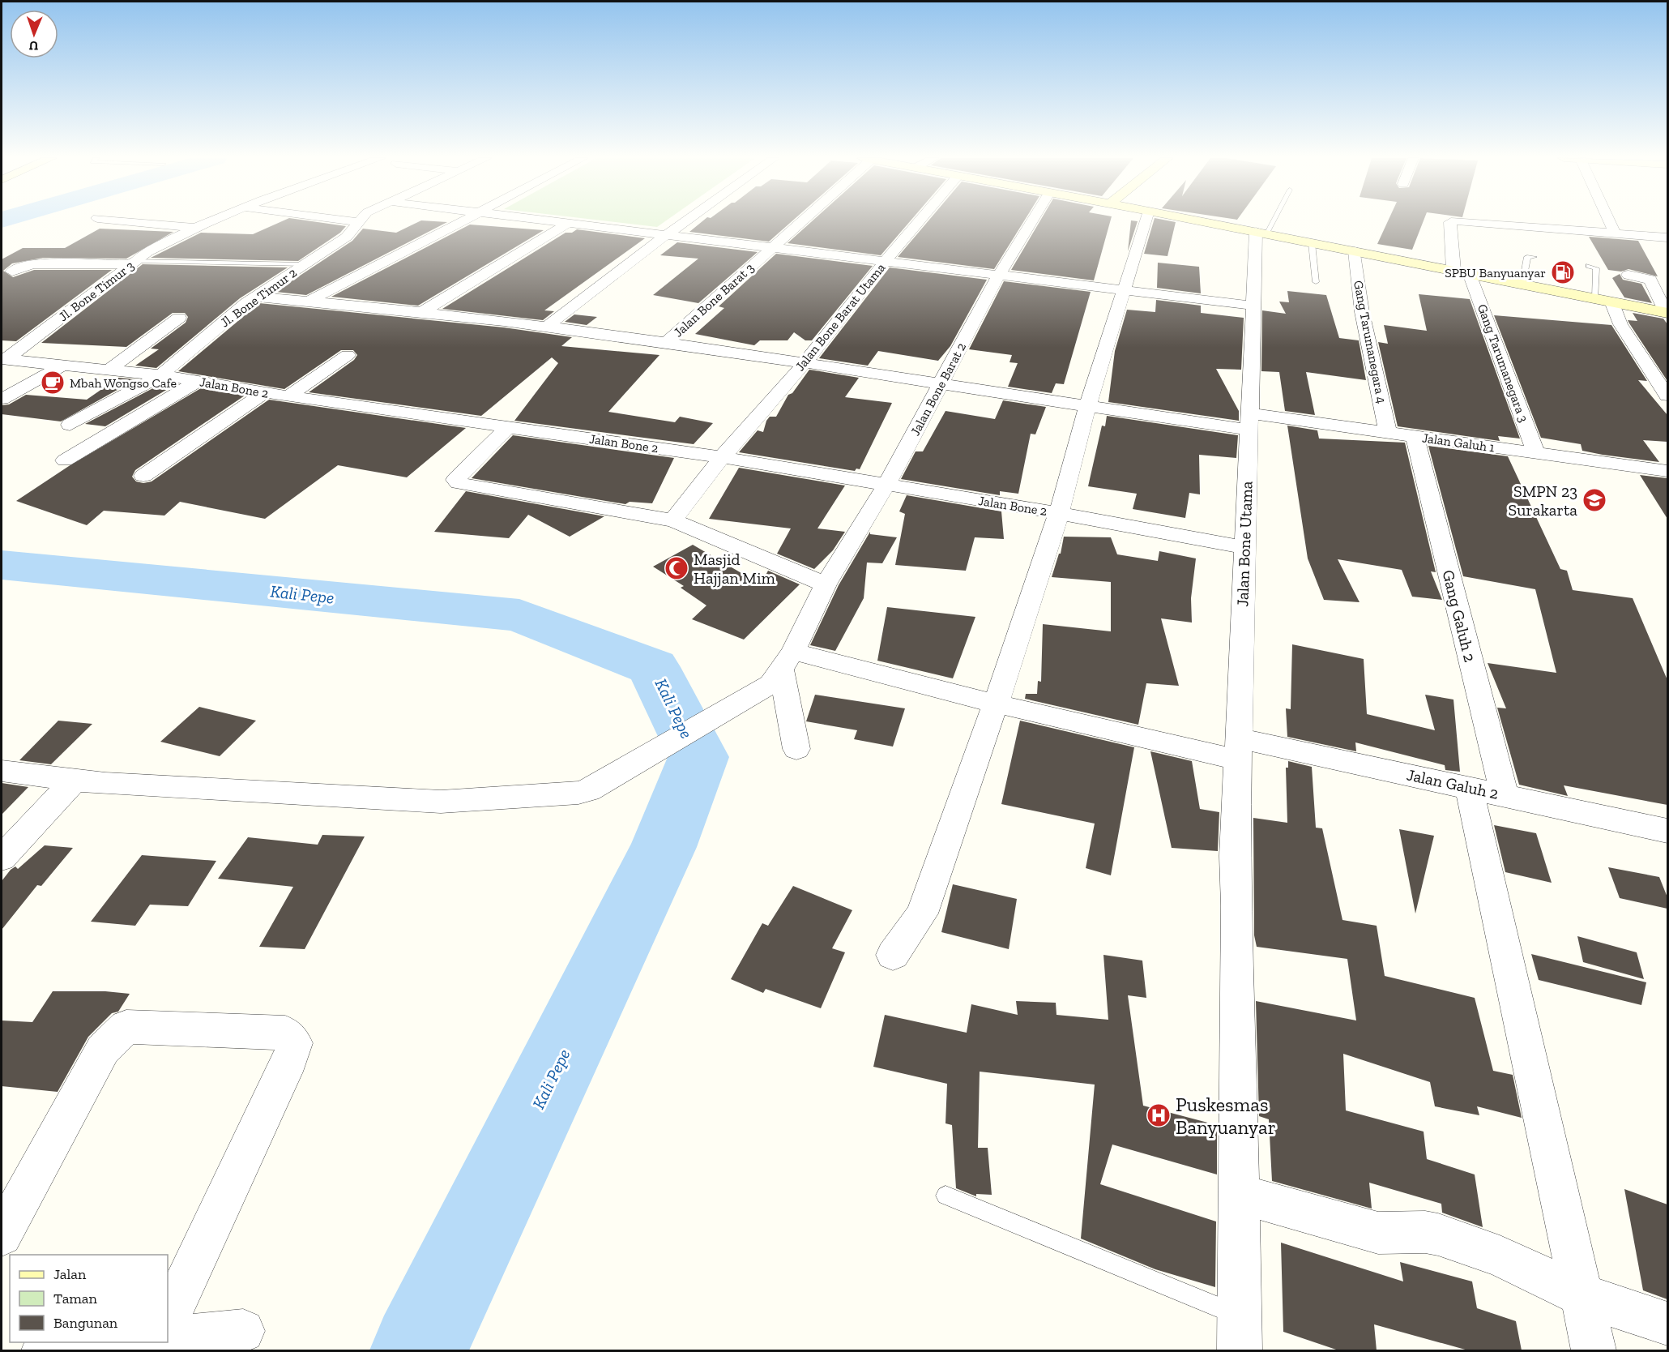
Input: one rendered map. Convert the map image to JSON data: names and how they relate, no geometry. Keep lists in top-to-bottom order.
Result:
{
  "streets": {
    "street": [
      "Jl. Bone Timur 3",
      "Jl. Bone Timur 2",
      "Jalan Bone Barat 3",
      "Jalan Bone Barat Utama",
      "Gang Tarumanegara 4",
      "Gang Tarumanegara 3",
      "Jalan Bone 2",
      "Jalan Bone Barat 2",
      "Jalan Galuh 1",
      "Jalan Bone Utama",
      "Gang Galuh 2",
      "Jalan Galuh 2"
    ]
  },
  "crossings": [
    ["Jl. Bone Timur 3", "Jalan Bone 2"],
    ["Jl. Bone Timur 2", "Jalan Bone 2"],
    ["Jl. Bone Timur 2", "Jalan Galuh 1"],
    ["Jalan Bone Barat 3", "Jalan Galuh 1"],
    ["Jalan Bone Barat Utama", "Jalan Bone 2"],
    ["Jalan Bone Barat Utama", "Jalan Galuh 1"],
    ["Gang Tarumanegara 4", "Jalan Galuh 1"],
    ["Gang Tarumanegara 3", "Jalan Galuh 1"],
    ["Jalan Bone 2", "Jalan Bone Barat 2"],
    ["Jalan Bone 2", "Jalan Bone Utama"],
    ["Jalan Bone Barat 2", "Jalan Galuh 1"],
    ["Jalan Bone Barat 2", "Jalan Galuh 2"],
    ["Jalan Galuh 1", "Jalan Bone Utama"],
    ["Jalan Galuh 1", "Gang Galuh 2"],
    ["Jalan Bone Utama", "Jalan Galuh 2"],
    ["Gang Galuh 2", "Jalan Galuh 2"]
  ],
  "water": ["Kali Pepe"],
  "places": {
    "fuel station": ["SPBU Banyuanyar"],
    "cafe": ["Mbah Wongso Cafe"],
    "school or university": ["SMPN 23 Surakarta"],
    "mosque": ["Masjid Hajjan Mim"],
    "hospital": ["Puskesmas Banyuanyar"]
  },
  "legend": ["Jalan", "Taman", "Bangunan"],
  "north": "bottom"
}
